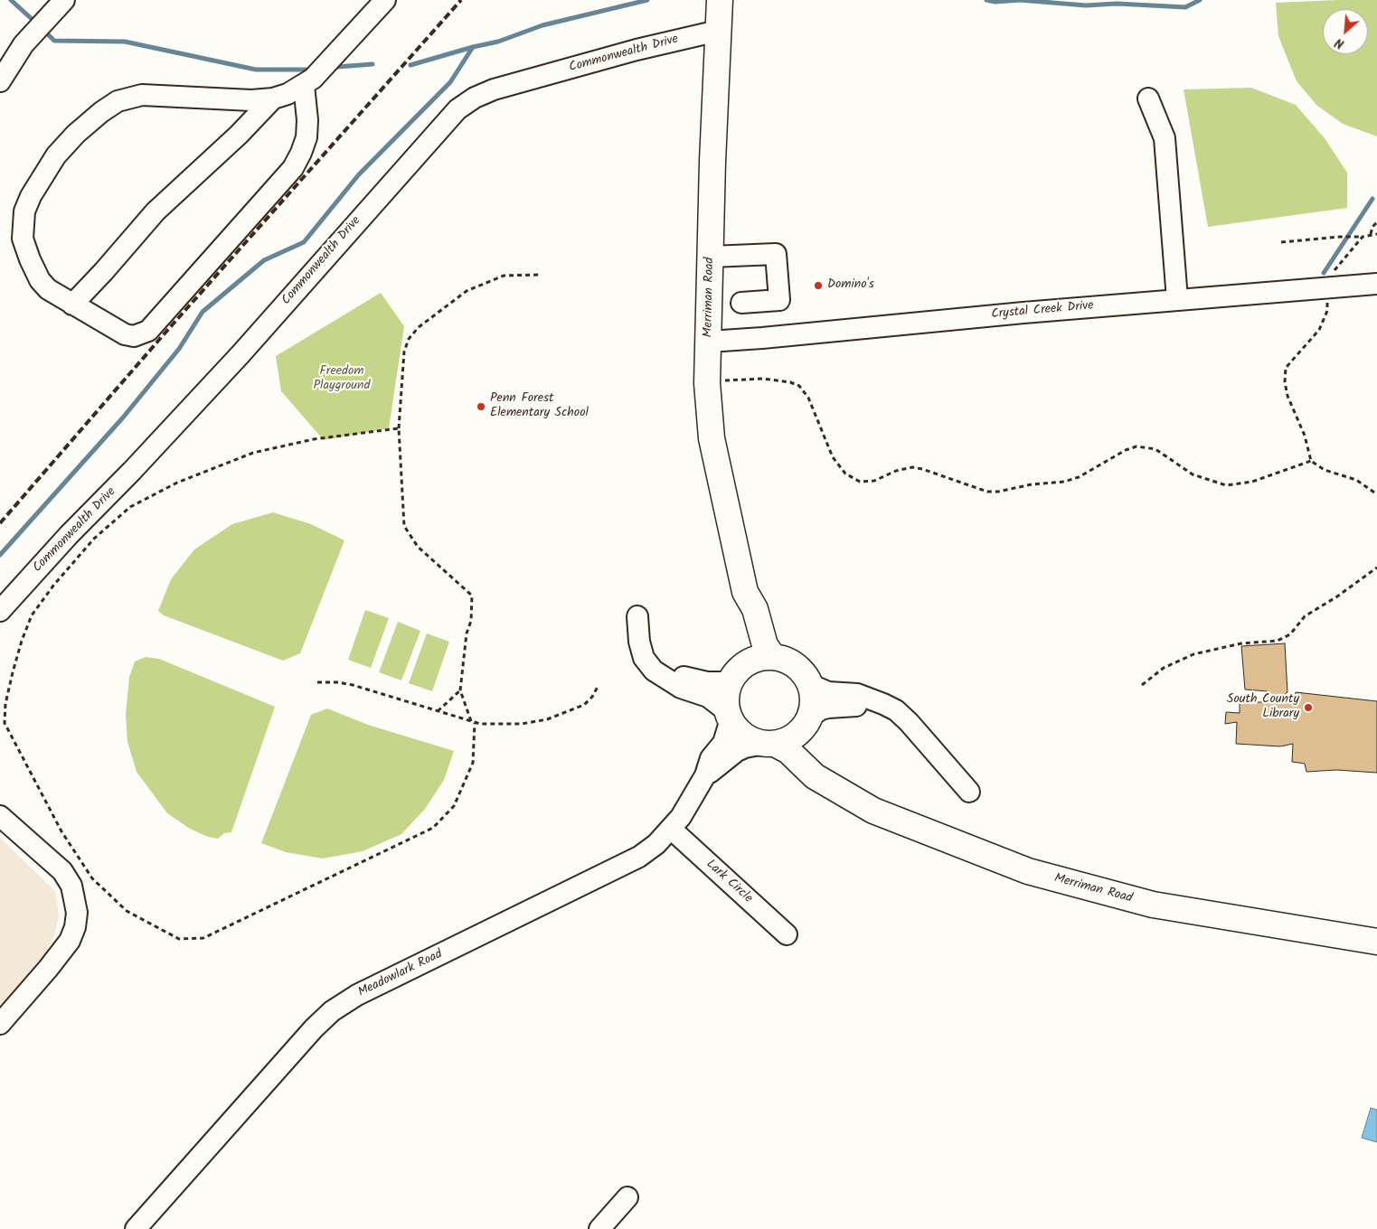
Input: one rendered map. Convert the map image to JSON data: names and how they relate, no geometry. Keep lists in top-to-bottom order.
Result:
{
  "streets": {
    "main road": ["Merriman Road"],
    "street": [
      "Commonwealth Drive",
      "Crystal Creek Drive",
      "Lark Circle",
      "Meadowlark Road"
    ]
  },
  "crossings": [
    ["Commonwealth Drive", "Merriman Road"],
    ["Merriman Road", "Crystal Creek Drive"],
    ["Merriman Road", "Meadowlark Road"],
    ["Lark Circle", "Meadowlark Road"]
  ],
  "parks": ["Freedom Playground"],
  "places": ["Domino's", "Penn Forest Elementary School", "South County Library"],
  "north": "bottom left"
}
